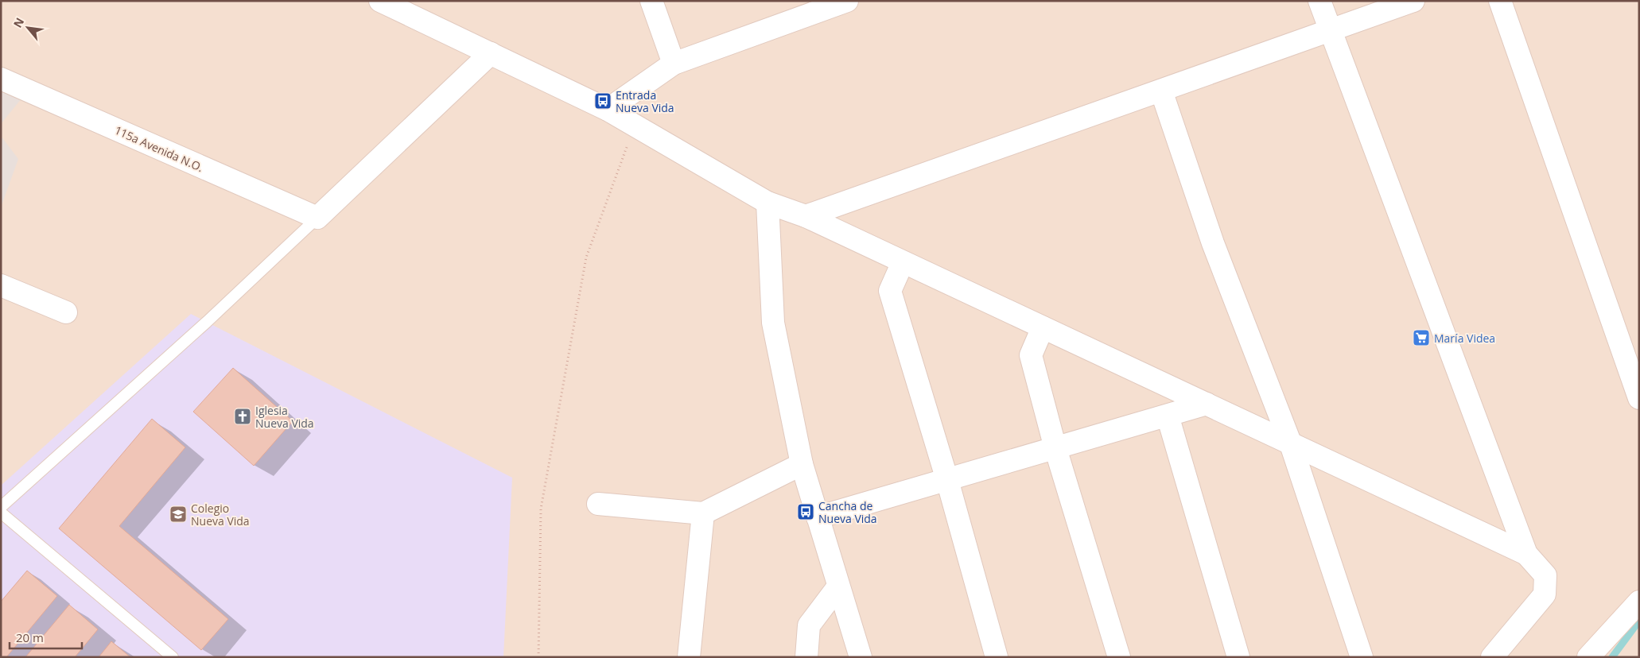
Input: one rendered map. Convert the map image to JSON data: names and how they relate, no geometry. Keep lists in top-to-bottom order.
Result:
{
  "streets": {
    "street": ["115a Avenida N.O."]
  },
  "places": {
    "bus stop": ["Entrada Nueva Vida", "Cancha de Nueva Vida"],
    "supermarket": ["María Videa"],
    "church": ["Iglesia Nueva Vida"],
    "school or university": ["Colegio Nueva Vida"]
  },
  "scale_bar": "20 m",
  "north": "top left"
}
